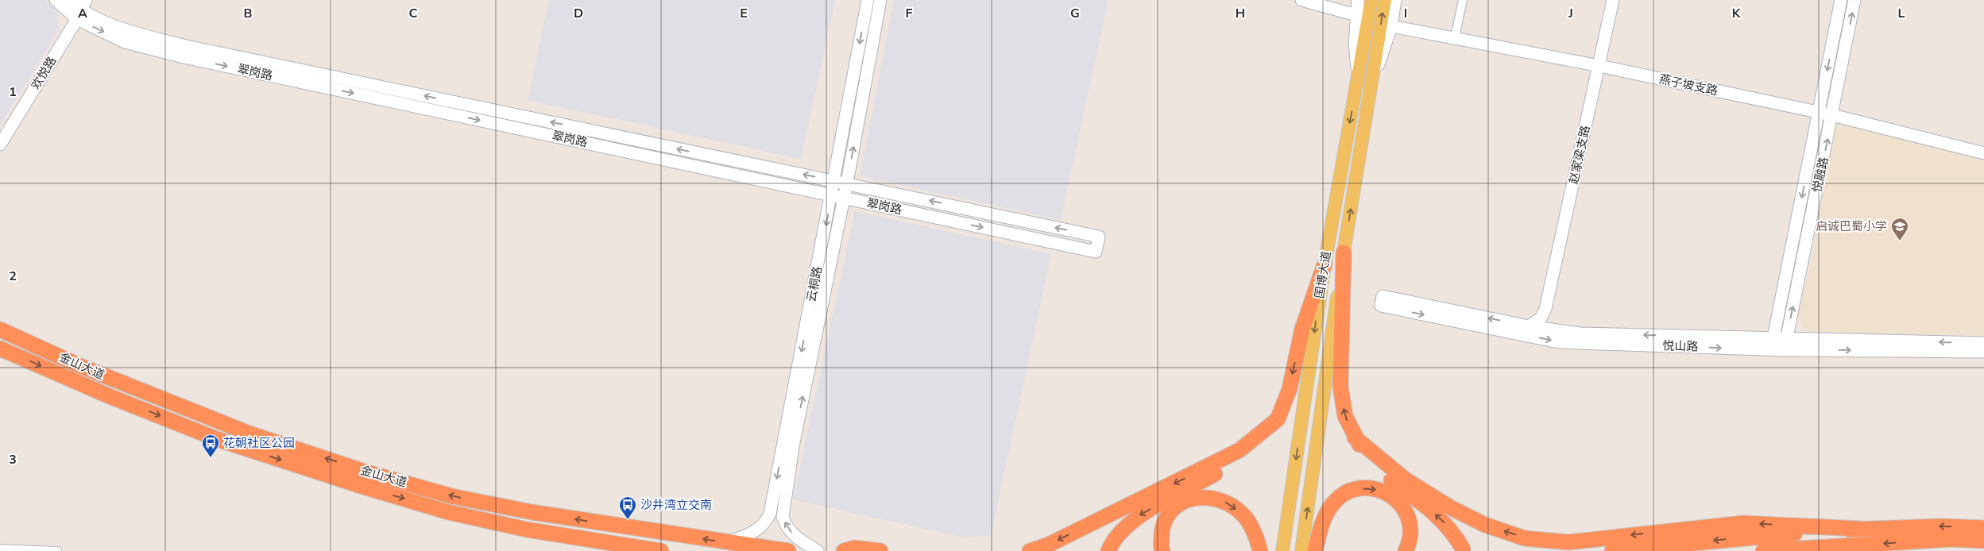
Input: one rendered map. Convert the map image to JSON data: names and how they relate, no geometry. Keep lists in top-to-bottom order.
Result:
{
  "streets": {
    "highway": ["金山大道"],
    "main road": [
      "翠岗路",
      "欢悦路",
      "燕子坡支路",
      "赵家梁支路",
      "悦融路",
      "国博大道",
      "云桐路",
      "悦山路"
    ]
  },
  "crossings": [
    ["翠岗路", "欢悦路"],
    ["翠岗路", "云桐路"],
    ["燕子坡支路", "赵家梁支路"],
    ["燕子坡支路", "悦融路"],
    ["悦融路", "悦山路"],
    ["云桐路", "金山大道"]
  ],
  "places": {
    "school or university": ["启诚巴蜀小学"],
    "bus stop": ["花朝社区公园", "沙井湾立交南"]
  },
  "grid": {
    "columns": [
      "A",
      "B",
      "C",
      "D",
      "E",
      "F",
      "G",
      "H",
      "I",
      "J",
      "K",
      "L"
    ],
    "rows": ["1", "2", "3"]
  }
}
